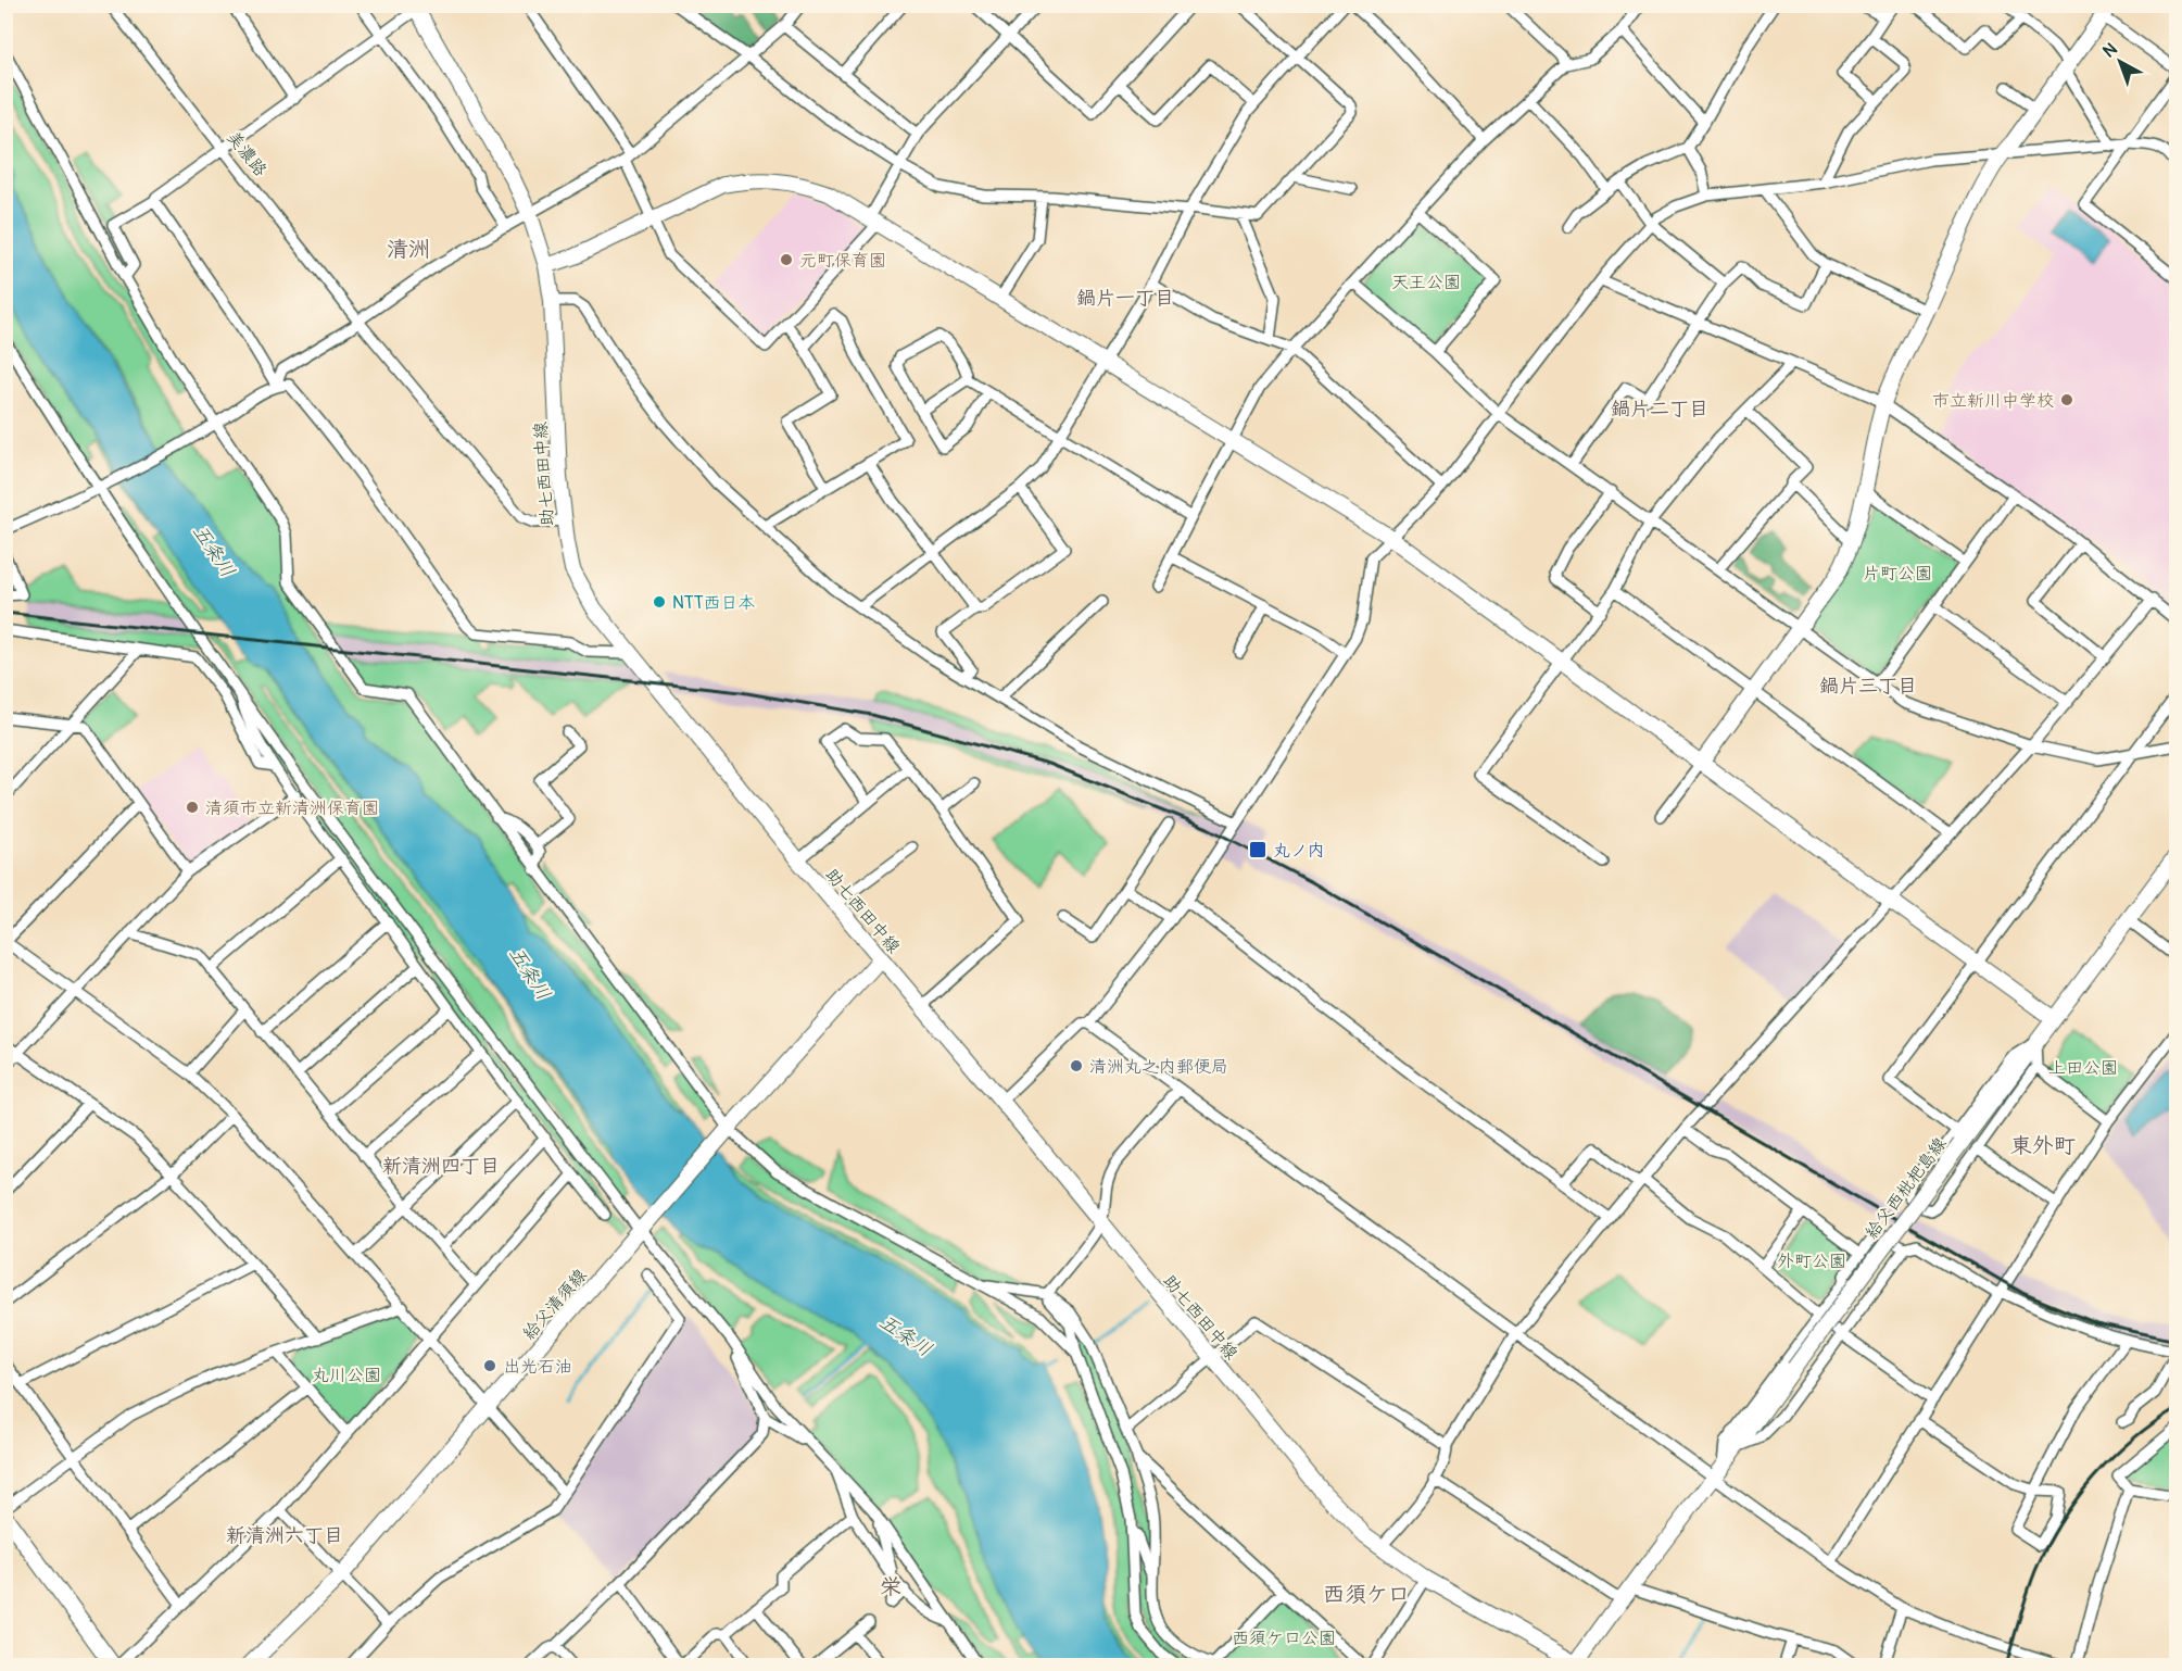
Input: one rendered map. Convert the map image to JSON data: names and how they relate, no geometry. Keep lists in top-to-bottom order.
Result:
{
  "streets": {
    "main road": ["助七西田中線", "給父西枇杷島線", "給父清須線"],
    "street": ["美濃路"]
  },
  "crossings": [
    ["美濃路", "助七西田中線"],
    ["助七西田中線", "給父西枇杷島線"],
    ["助七西田中線", "給父清須線"]
  ],
  "districts": [
    "清洲",
    "鍋片一丁目",
    "鍋片二丁目",
    "鍋片三丁目",
    "東外町",
    "新清洲四丁目",
    "新清洲六丁目",
    "栄",
    "西須ケ口"
  ],
  "water": ["五条川"],
  "parks": [
    "天王公園",
    "片町公園",
    "上田公園",
    "外町公園",
    "丸川公園",
    "西須ケ口公園"
  ],
  "places": {
    "other": [
      "元町保育園",
      "市立新川中学校",
      "NTT西日本",
      "清須市立新清洲保育園",
      "清洲丸之内郵便局",
      "出光石油"
    ],
    "transit": ["丸ノ内"]
  },
  "north": "top left"
}
